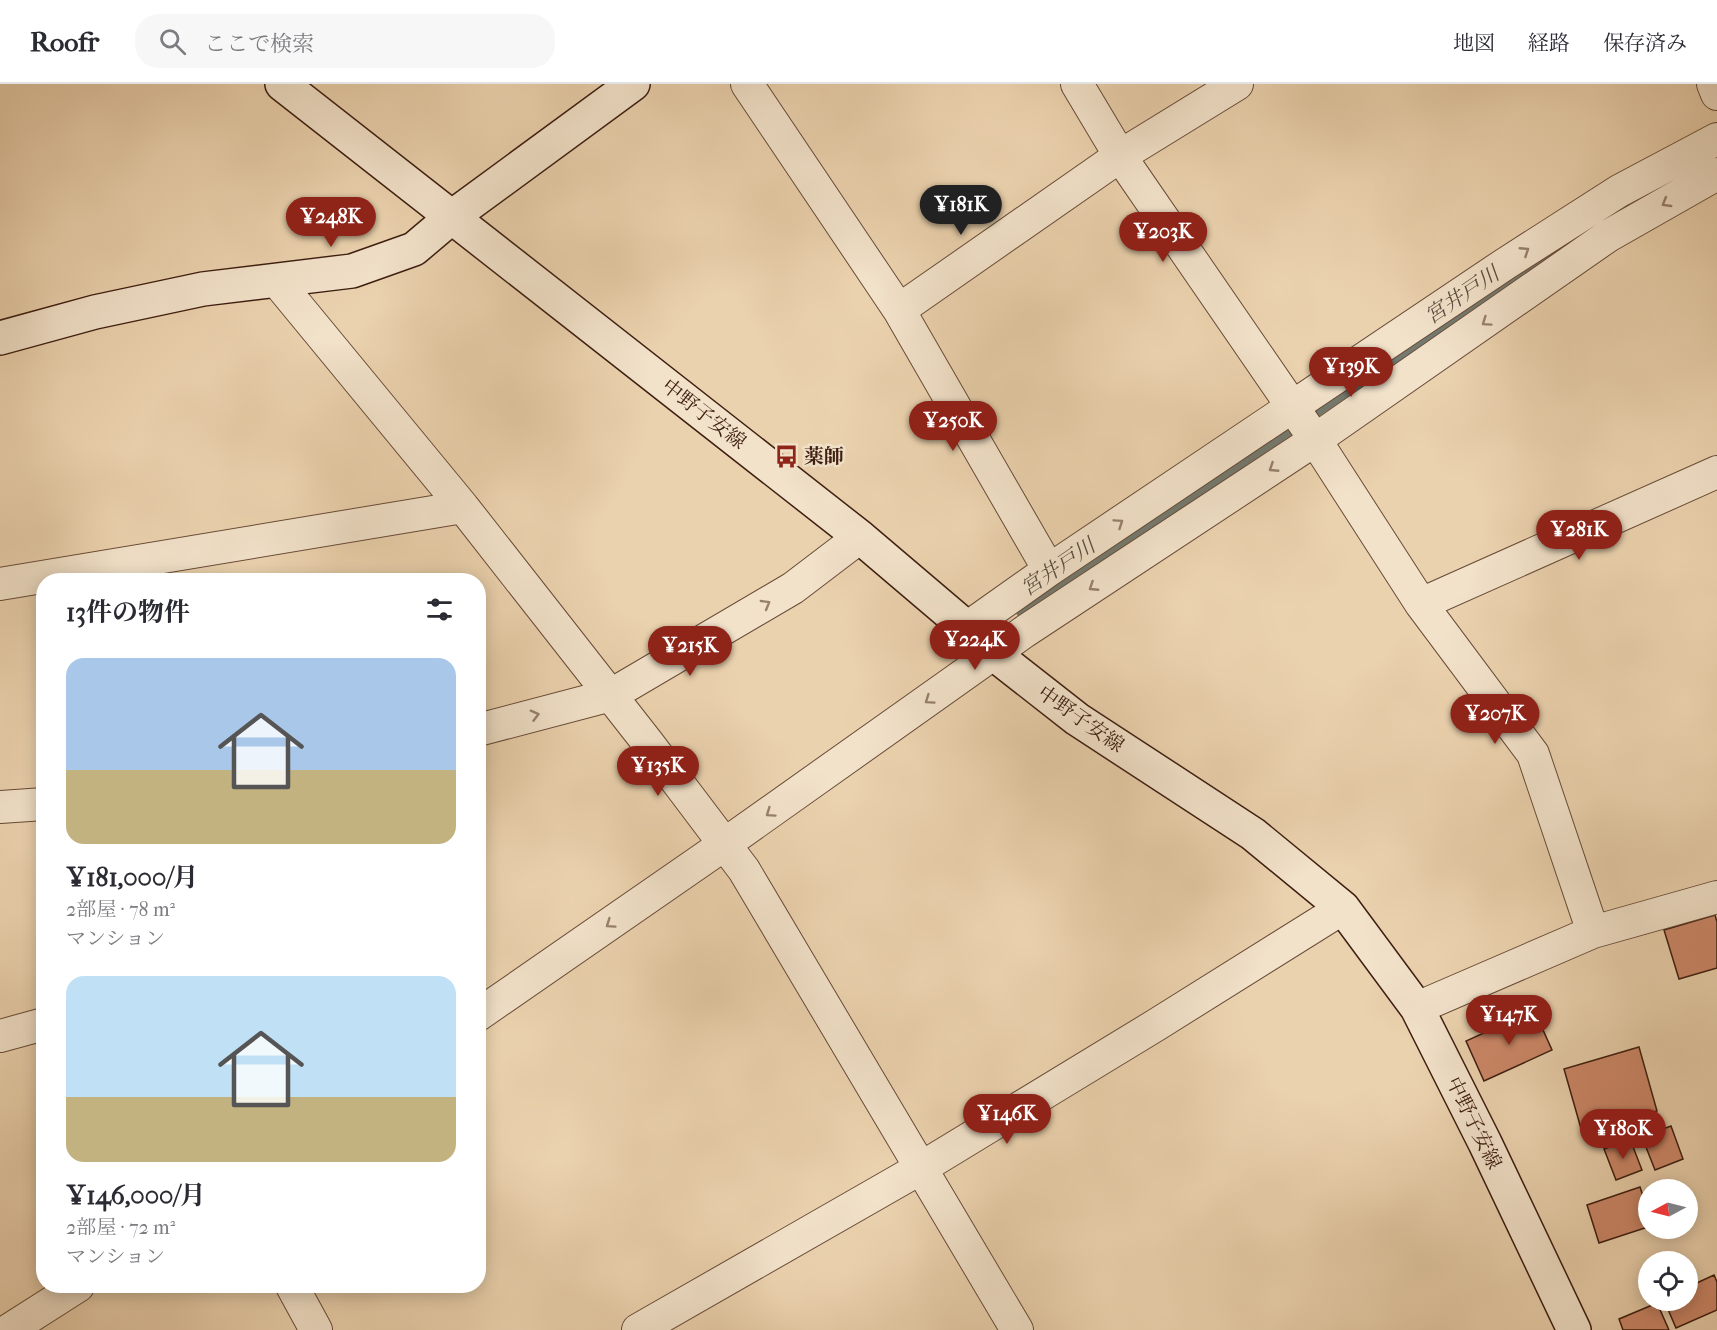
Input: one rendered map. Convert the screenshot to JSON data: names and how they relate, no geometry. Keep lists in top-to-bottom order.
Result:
{
  "streets": {
    "main road": ["中野子安線"]
  },
  "water": ["宮井戸川"],
  "places": {
    "bus stop": ["薬師"]
  },
  "north": "left",
  "page": {
    "header": "Roofr",
    "search": "ここで検索",
    "nav": ["地図", "経路", "保存済み"],
    "price": [
      "¥181K",
      "¥248K",
      "¥203K",
      "¥139K",
      "¥250K",
      "¥281K",
      "¥224K",
      "¥215K",
      "¥207K",
      "¥135K",
      "¥147K",
      "¥146K",
      "¥180K"
    ],
    "heading": "13件の物件",
    "list": [
      {
        "name": "¥181,000/月",
        "note": "2部屋 · 78 m² · マンション"
      },
      {
        "name": "¥146,000/月",
        "note": "2部屋 · 72 m² · マンション"
      }
    ]
  }
}
